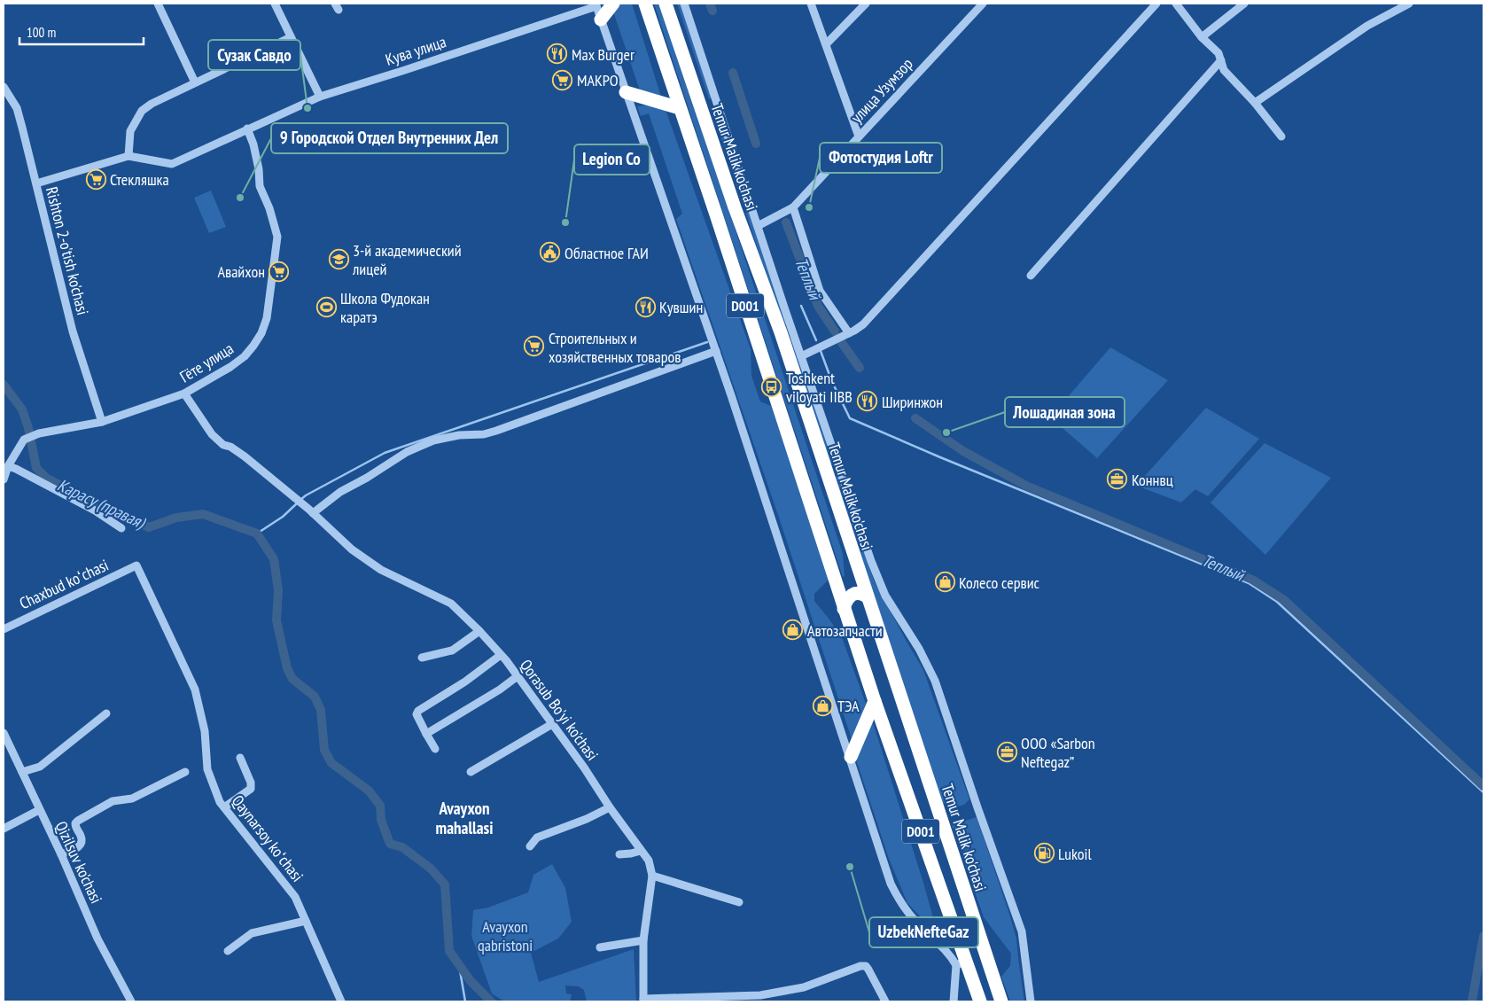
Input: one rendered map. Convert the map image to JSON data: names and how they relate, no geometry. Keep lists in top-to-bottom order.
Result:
{
  "streets": {
    "highway": ["Temur Malik ko'chasi", "D001"],
    "street": [
      "Кува улица",
      "улица Узумзор",
      "Rishton 2-o'tish ko'chasi",
      "Гёте улица",
      "Chaxbud koʻchasi",
      "Qorasub Bo'yi ko'chasi",
      "Qaynarsoy koʻchasi",
      "Qizilsuv ko'chasi"
    ]
  },
  "crossings": [
    ["Кува улица", "Гёте улица"],
    ["Rishton 2-o'tish ko'chasi", "Гёте улица"],
    ["Гёте улица", "Qorasub Bo'yi ko'chasi"],
    ["Chaxbud koʻchasi", "Qaynarsoy koʻchasi"]
  ],
  "districts": ["Avayxon mahallasi"],
  "water": ["Теплый", "Карасу (правая)"],
  "parks": ["Avayxon qabristoni"],
  "places": {
    "restaurant": ["Max Burger", "Кувшин", "Ширинжон"],
    "supermarket": [
      "МАКРО",
      "Стекляшка",
      "Авайхон",
      "Строительных и хозяйственных товаров"
    ],
    "other": [
      "Сузак Савдо",
      "9 Городской Отдел Внутренних Дел",
      "Фотостудия Loftr",
      "Legion Co",
      "Лошадиная зона",
      "UzbekNefteGaz"
    ],
    "public building": ["Областное ГАИ"],
    "school or university": ["3-й академический лицей"],
    "sports": ["Школа Фудокан каратэ"],
    "bus stop": ["Toshkent viloyati IIBB"],
    "office": ["Коннвц", "ООО «Sarbon Neftegaz”"],
    "shop": ["Колесо сервис", "Автозапчасти", "ТЭА"],
    "fuel station": ["Lukoil"]
  },
  "scale_bar": "100 m"
}
